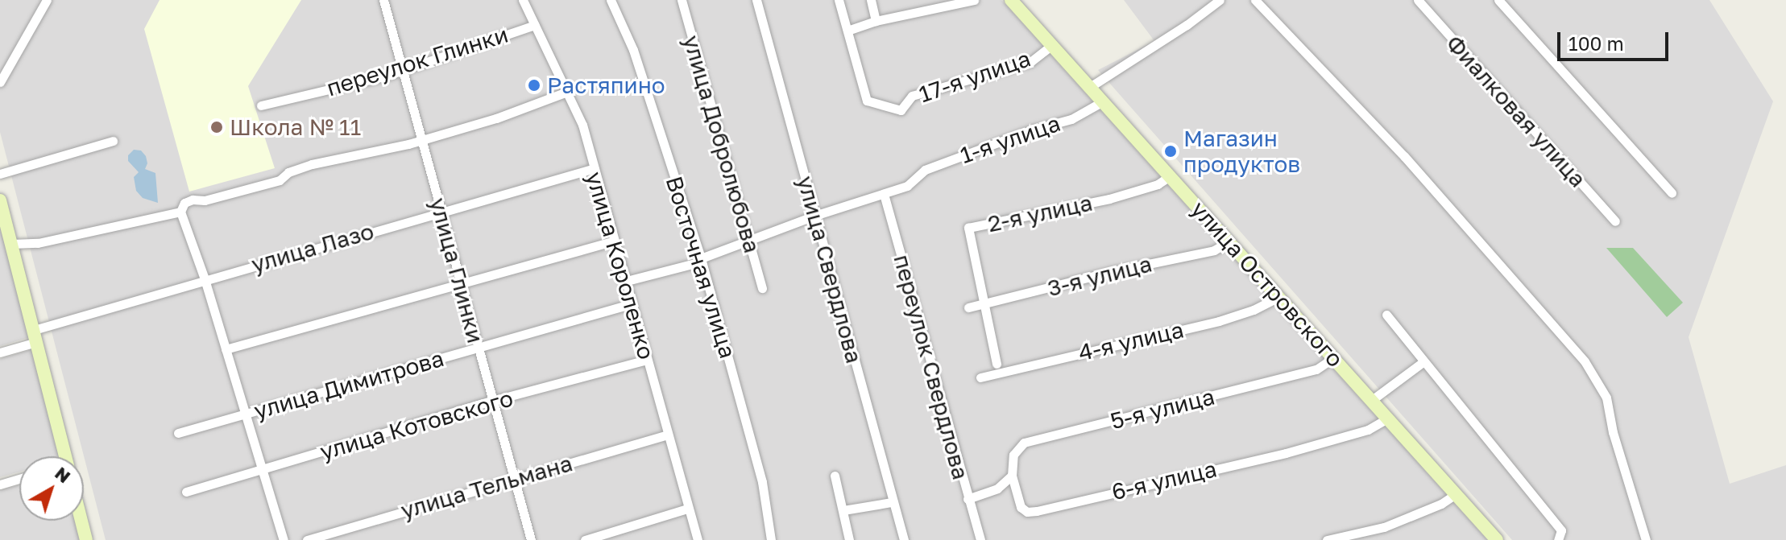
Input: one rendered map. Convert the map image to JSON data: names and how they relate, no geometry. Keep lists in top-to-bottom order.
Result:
{
  "streets": {
    "street": [
      "переулок Глинки",
      "17-я улица",
      "Фиалковая улица",
      "1-я улица",
      "улица Добролюбова",
      "2-я улица",
      "улица Лазо",
      "улица Короленко",
      "Восточная улица",
      "улица Свердлова",
      "улица Глинки",
      "3-я улица",
      "улица Островского",
      "4-я улица",
      "переулок Свердлова",
      "улица Димитрова",
      "5-я улица",
      "улица Котовского",
      "6-я улица",
      "улица Тельмана"
    ]
  },
  "crossings": [
    ["переулок Глинки", "улица Короленко"],
    ["переулок Глинки", "улица Глинки"],
    ["17-я улица", "улица Островского"],
    ["1-я улица", "улица Добролюбова"],
    ["1-я улица", "улица Короленко"],
    ["1-я улица", "Восточная улица"],
    ["1-я улица", "улица Свердлова"],
    ["1-я улица", "улица Островского"],
    ["1-я улица", "переулок Свердлова"],
    ["2-я улица", "3-я улица"],
    ["2-я улица", "улица Островского"],
    ["улица Лазо", "улица Короленко"],
    ["улица Лазо", "улица Глинки"],
    ["улица Короленко", "улица Димитрова"],
    ["улица Короленко", "улица Котовского"],
    ["улица Короленко", "улица Тельмана"],
    ["улица Глинки", "улица Димитрова"],
    ["улица Глинки", "улица Котовского"],
    ["улица Глинки", "улица Тельмана"],
    ["3-я улица", "улица Островского"],
    ["улица Островского", "4-я улица"],
    ["улица Островского", "5-я улица"],
    ["улица Островского", "6-я улица"],
    ["5-я улица", "6-я улица"]
  ],
  "places": ["Растяпино", "Школа № 11", "Магазин продуктов"],
  "scale_bar": "100 m",
  "north": "top right"
}
